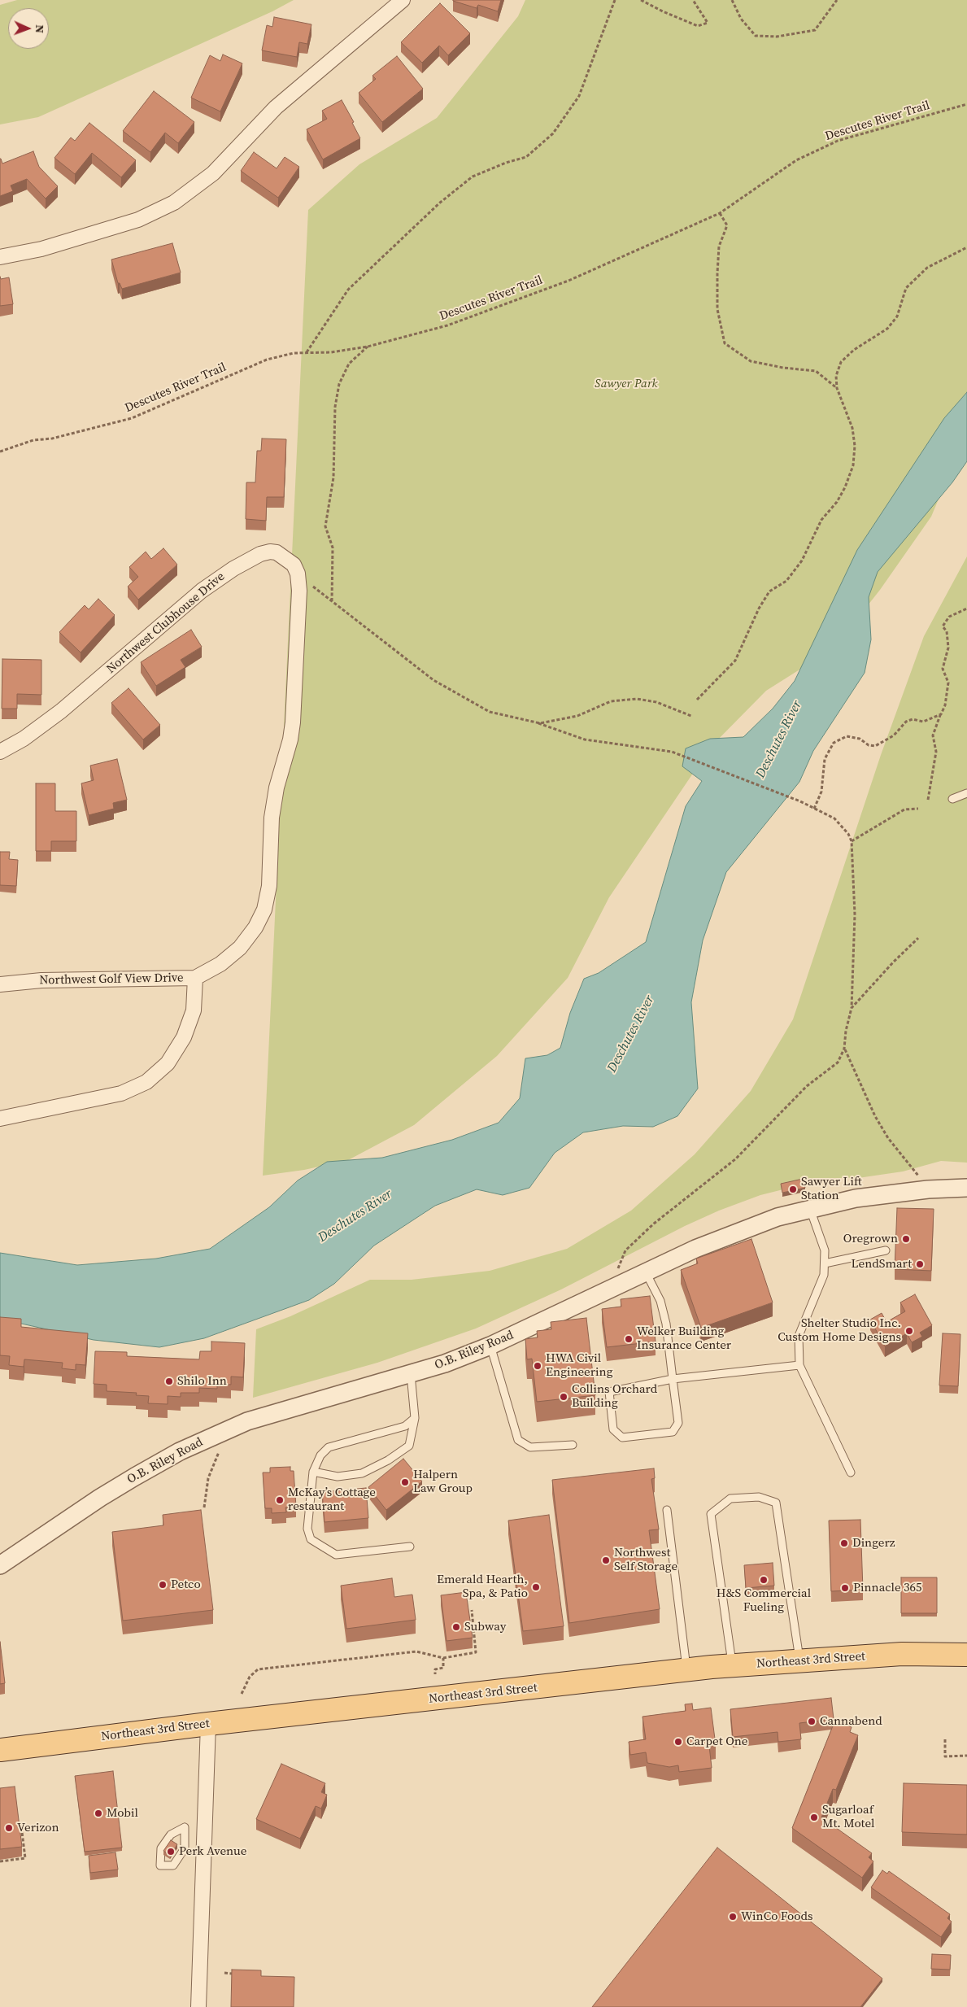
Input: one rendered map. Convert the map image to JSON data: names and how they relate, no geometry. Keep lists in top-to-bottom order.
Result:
{
  "streets": {
    "main road": ["Northeast 3rd Street"],
    "street": ["Northwest Clubhouse Drive", "Northwest Golf View Drive", "O.B. Riley Road"],
    "path": ["Descutes River Trail"]
  },
  "crossings": [
    ["Northwest Clubhouse Drive", "Northwest Golf View Drive"]
  ],
  "water": ["Deschutes River"],
  "parks": ["Sawyer Park"],
  "places": [
    "Sawyer Lift Station",
    "Oregrown",
    "LendSmart",
    "Shelter Studio Inc. Custom Home Designs",
    "Welker Building Insurance Center",
    "HWA Civil Engineering",
    "Shilo Inn",
    "Collins Orchard Building",
    "Halpern Law Group",
    "McKay’s Cottage restaurant",
    "Dingerz",
    "Northwest Self Storage",
    "H&S Commercial Fueling",
    "Petco",
    "Emerald Hearth, Spa, & Patio",
    "Pinnacle 365",
    "Subway",
    "Cannabend",
    "Carpet One",
    "Mobil",
    "Sugarloaf Mt. Motel",
    "Verizon",
    "Perk Avenue",
    "WinCo Foods"
  ],
  "north": "right"
}
